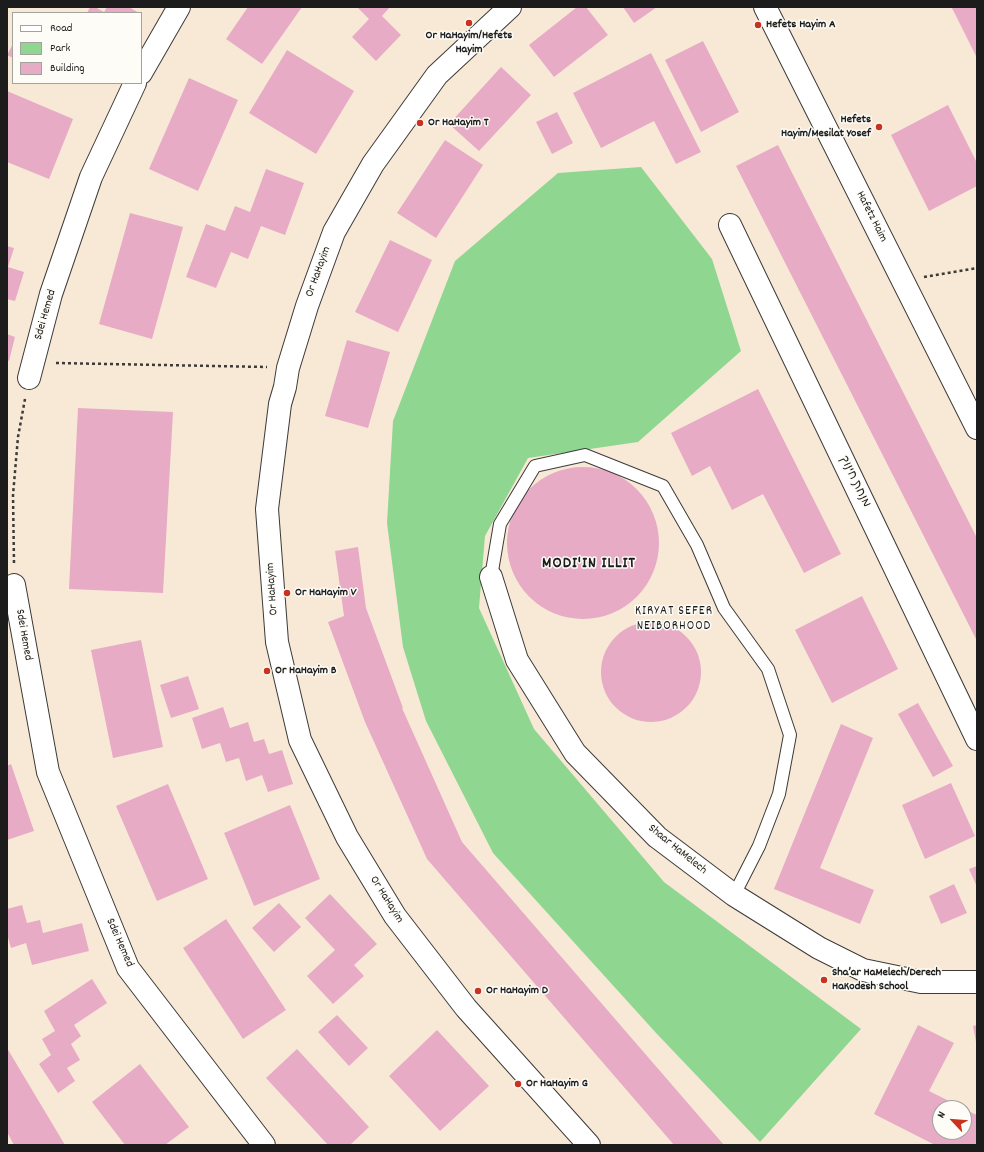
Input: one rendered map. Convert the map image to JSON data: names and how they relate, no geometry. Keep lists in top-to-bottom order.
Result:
{
  "streets": {
    "street": [
      "Hafetz Haim",
      "Or HaHayim",
      "Sdei Hemed",
      "מנחת חינוך",
      "Shaar HaMelech"
    ]
  },
  "districts": ["MODI'IN ILLIT", "KIRYAT SEFER NEIBORHOOD"],
  "places": [
    "Or HaHayim/Hefets Hayim",
    "Hefets Hayim A",
    "Or HaHayim T",
    "Hefets Hayim/Mesilat Yosef",
    "Or HaHayim V",
    "Or HaHayim B",
    "Sha’ar HaMelech/Derech HaKodesh School",
    "Or HaHayim D",
    "Or HaHayim G"
  ],
  "legend": ["Road", "Park", "Building"],
  "north": "top left"
}
